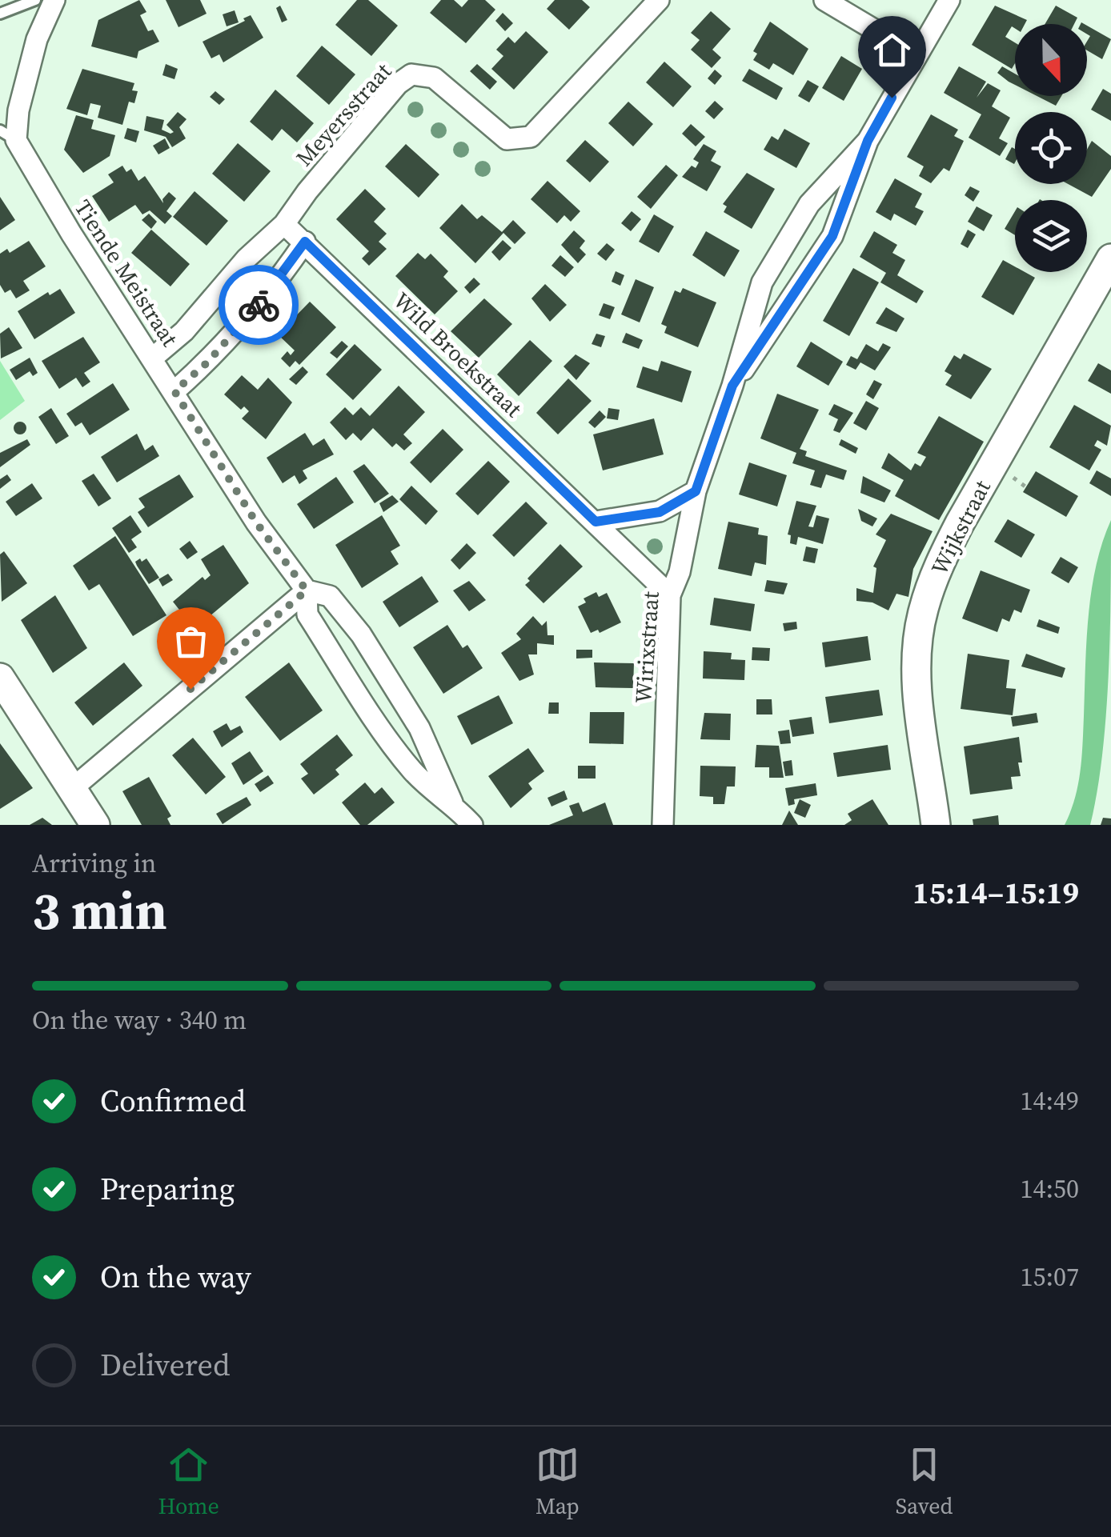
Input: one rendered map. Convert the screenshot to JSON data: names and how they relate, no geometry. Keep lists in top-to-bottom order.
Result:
{
  "streets": {
    "street": [
      "Meyersstraat",
      "Tiende Meistraat",
      "Wild Broekstraat",
      "Wijkstraat",
      "Wirixstraat"
    ]
  },
  "crossings": [
    ["Meyersstraat", "Tiende Meistraat"],
    ["Meyersstraat", "Wild Broekstraat"],
    ["Wild Broekstraat", "Wirixstraat"]
  ],
  "north": "bottom",
  "page": {
    "heading": ["3 min", "Arriving in", "15:14–15:19"],
    "bar": "On the way · 340 m",
    "list": [
      ["Confirmed", "14:49"],
      ["Preparing", "14:50"],
      ["On the way", "15:07"],
      "Delivered"
    ],
    "tabs": ["Home", "Map", "Saved"]
  }
}
